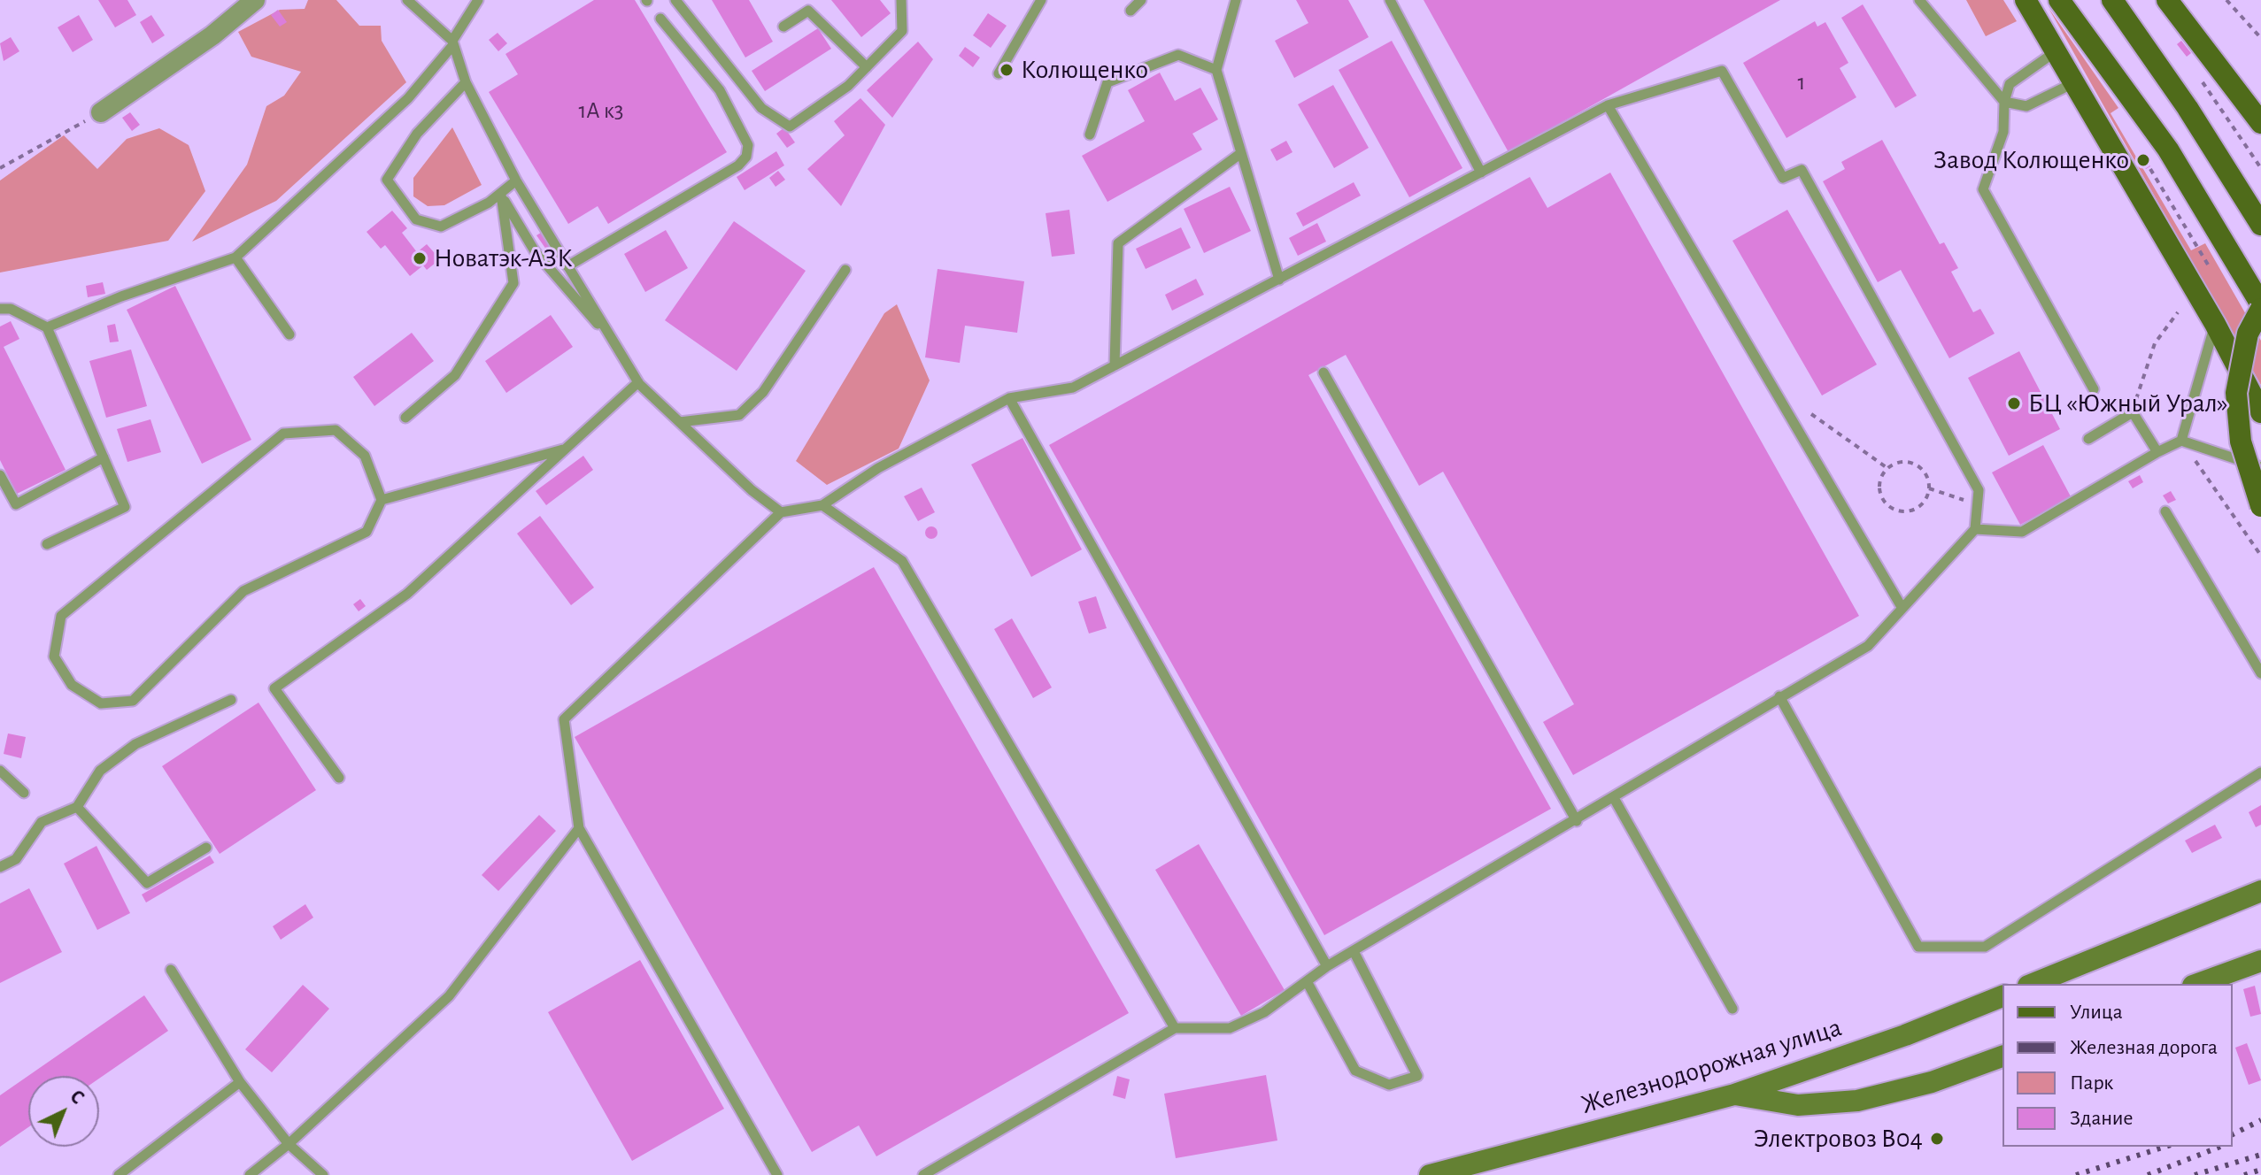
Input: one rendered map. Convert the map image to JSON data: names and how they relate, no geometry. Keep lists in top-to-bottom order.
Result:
{
  "streets": {
    "main road": ["Железнодорожная улица"]
  },
  "places": [
    "Колющенко",
    "Завод Колющенко",
    "Новатэк-АЗК",
    "БЦ «Южный Урал»",
    "Электровоз В04"
  ],
  "house_numbers": ["1", "1А к3"],
  "legend": [
    "Улица",
    "Железная дорога",
    "Парк",
    "Здание"
  ],
  "north": "top right"
}
